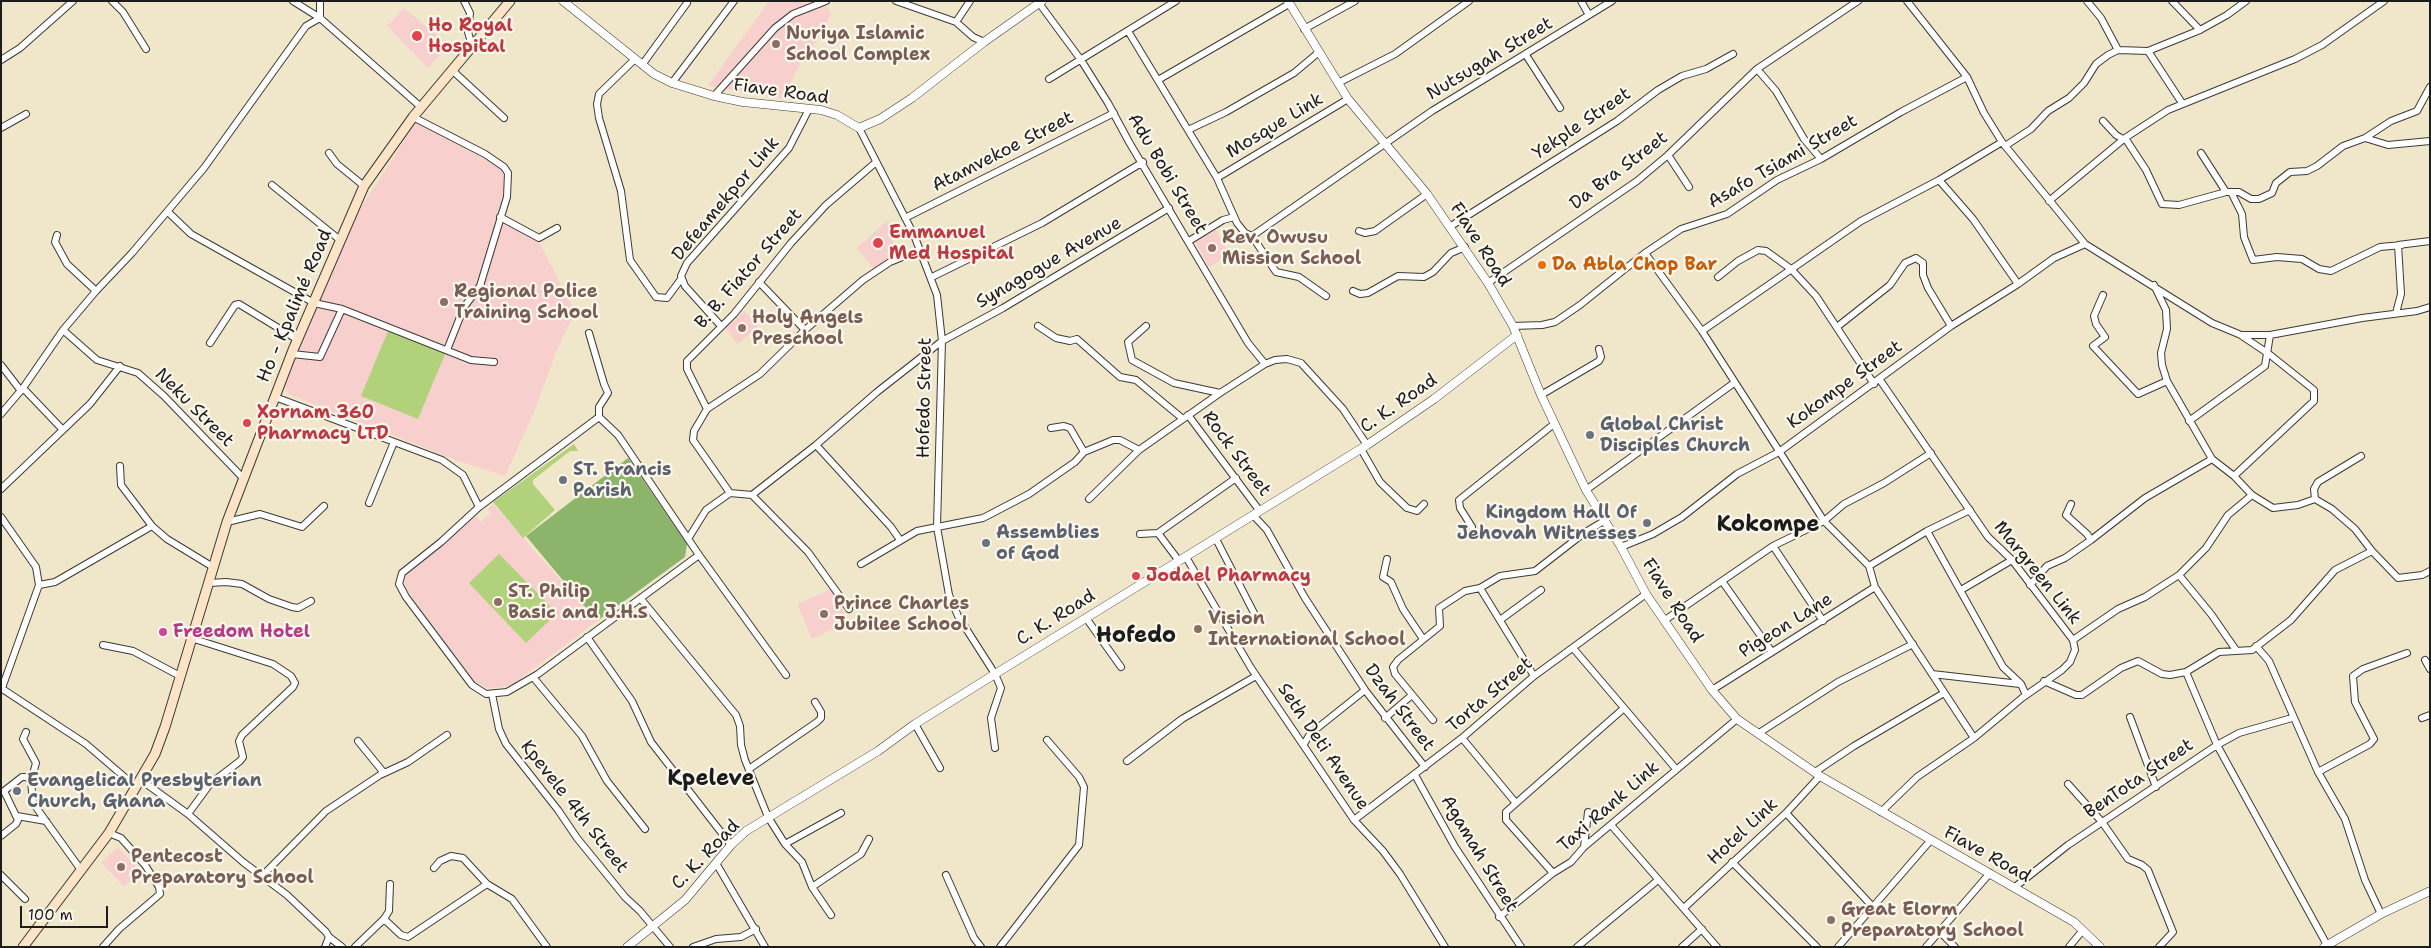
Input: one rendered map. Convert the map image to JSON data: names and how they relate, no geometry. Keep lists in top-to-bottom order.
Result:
{
  "streets": {
    "main road": ["Ho - Kpalimé Road"],
    "street": [
      "Nutsugah Street",
      "Fiave Road",
      "Yekple Street",
      "Mosque Link",
      "Atamvekoe Street",
      "Asafo Tsiami Street",
      "Da Bra Street",
      "Adu Bobi Street",
      "Defeamekpor Link",
      "Synagogue Avenue",
      "B. B. Fiator Street",
      "Kokompe Street",
      "Hofedo Street",
      "C. K. Road",
      "Neku Street",
      "Rock Street",
      "Margreen Link",
      "Pigeon Lane",
      "Torta Street",
      "Dzah Street",
      "Seth Deti Avenue",
      "BenTota Street",
      "Kpevele 4th Street",
      "Taxi Rank Link",
      "Hotel Link",
      "Agamah Street"
    ]
  },
  "crossings": [
    ["Nutsugah Street", "Fiave Road"],
    ["Fiave Road", "Yekple Street"],
    ["Fiave Road", "Mosque Link"],
    ["Fiave Road", "Asafo Tsiami Street"],
    ["Fiave Road", "Da Bra Street"],
    ["Fiave Road", "Defeamekpor Link"],
    ["Fiave Road", "Kokompe Street"],
    ["Fiave Road", "Hofedo Street"],
    ["Fiave Road", "C. K. Road"],
    ["Fiave Road", "Margreen Link"],
    ["Fiave Road", "Pigeon Lane"],
    ["Fiave Road", "Torta Street"],
    ["Fiave Road", "BenTota Street"],
    ["Fiave Road", "Taxi Rank Link"],
    ["Fiave Road", "Hotel Link"],
    ["Atamvekoe Street", "Adu Bobi Street"],
    ["Atamvekoe Street", "Hofedo Street"],
    ["Adu Bobi Street", "Synagogue Avenue"],
    ["Defeamekpor Link", "B. B. Fiator Street"],
    ["Synagogue Avenue", "Hofedo Street"],
    ["B. B. Fiator Street", "Hofedo Street"],
    ["Ho - Kpalimé Road", "Neku Street"],
    ["Kokompe Street", "Margreen Link"],
    ["Hofedo Street", "C. K. Road"],
    ["C. K. Road", "Rock Street"],
    ["C. K. Road", "Dzah Street"],
    ["C. K. Road", "Seth Deti Avenue"],
    ["C. K. Road", "Kpevele 4th Street"],
    ["Rock Street", "Dzah Street"],
    ["Torta Street", "Dzah Street"],
    ["Torta Street", "Seth Deti Avenue"],
    ["Torta Street", "Agamah Street"],
    ["Taxi Rank Link", "Agamah Street"]
  ],
  "districts": ["Kokompe", "Hofedo", "Kpeleve"],
  "places": [
    "Ho Royal Hospital",
    "Nuriya Islamic School Complex",
    "Emmanuel Med Hospital",
    "Rev. Owusu Mission School",
    "Da Abla Chop Bar",
    "Regional Police Training School",
    "Holy Angels Preschool",
    "Xornam 360 Pharmacy LTD",
    "Global Christ Disciples Church",
    "ST. Francis Parish",
    "Kingdom Hall Of Jehovah Witnesses",
    "Assemblies of God",
    "Jodael Pharmacy",
    "ST. Philip Basic and J.H.S",
    "Prince Charles Jubilee School",
    "Vision International School",
    "Freedom Hotel",
    "Evangelical Presbyterian Church, Ghana",
    "Pentecost Preparatory School",
    "Great Elorm Preparatory School"
  ],
  "scale_bar": "100 m"
}
